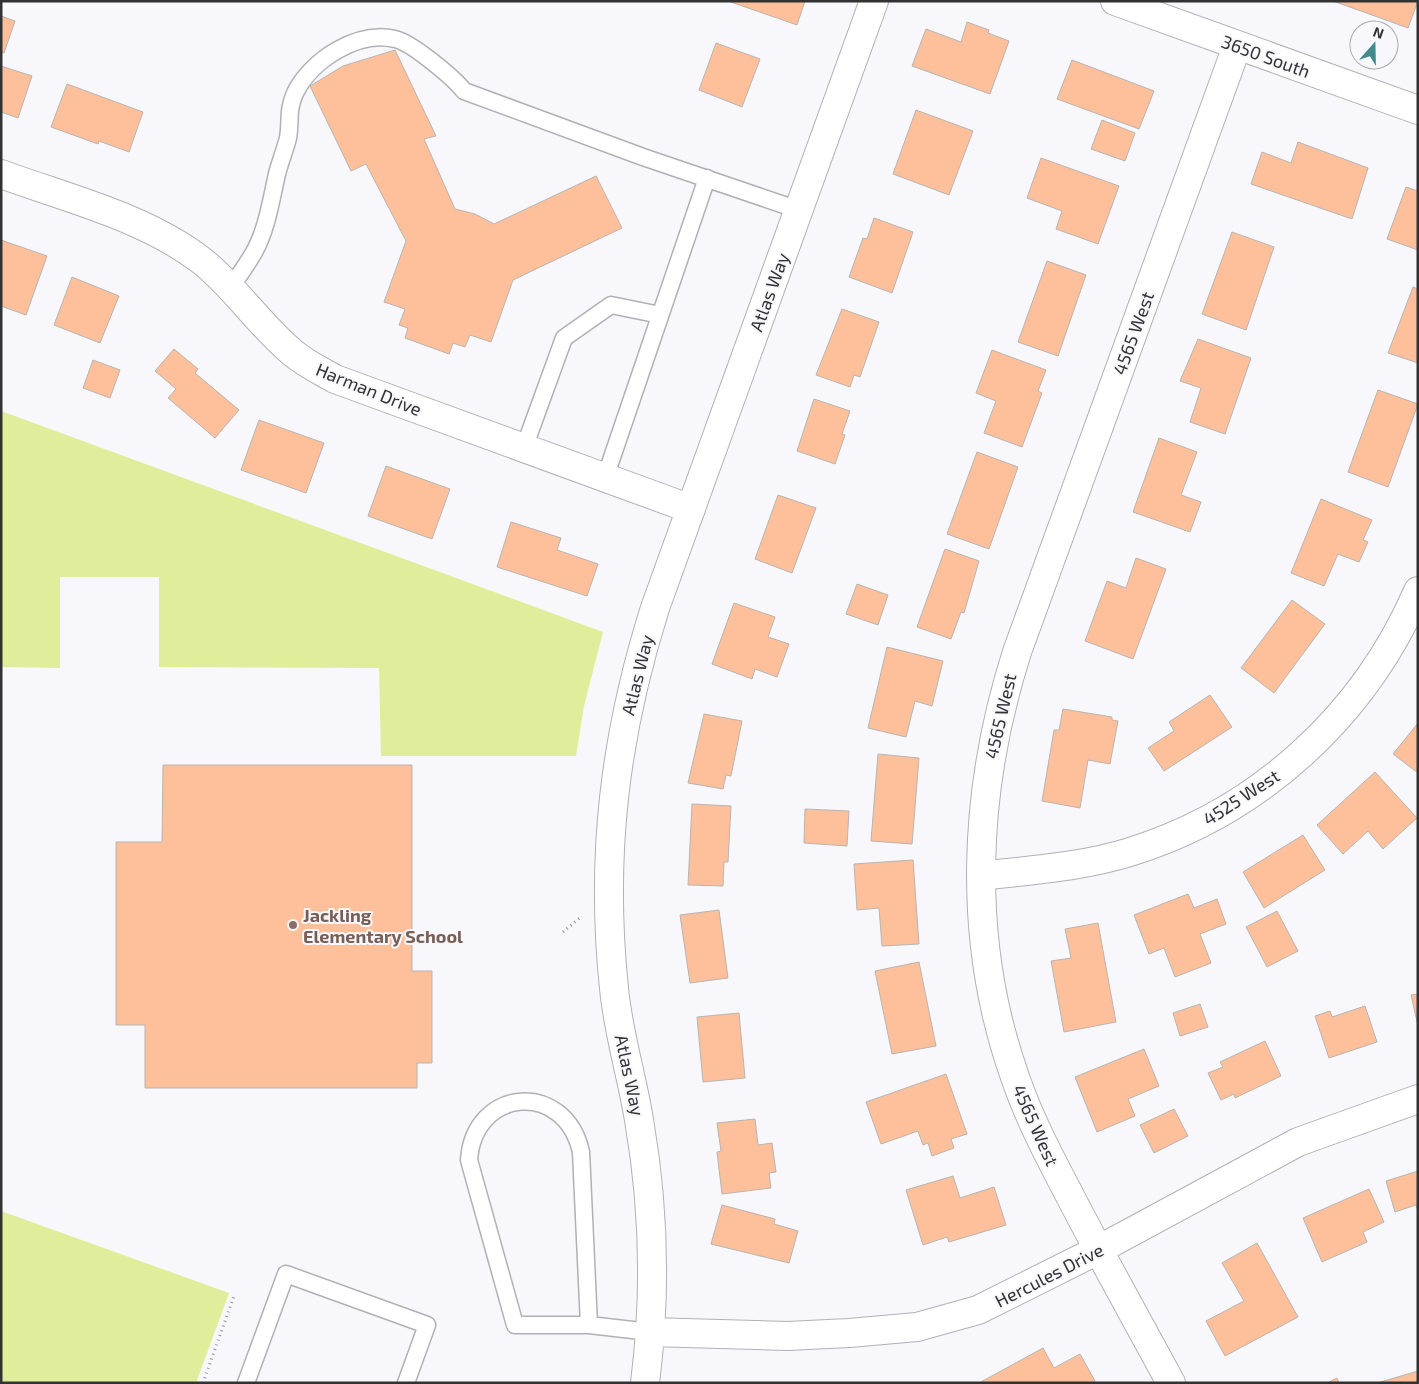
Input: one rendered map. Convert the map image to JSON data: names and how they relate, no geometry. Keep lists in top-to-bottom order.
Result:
{
  "streets": {
    "street": [
      "3650 South",
      "Atlas Way",
      "4565 West",
      "Harman Drive",
      "4525 West",
      "Hercules Drive"
    ]
  },
  "crossings": [
    ["3650 South", "4565 West"],
    ["Atlas Way", "Harman Drive"],
    ["Atlas Way", "Hercules Drive"],
    ["4565 West", "4525 West"],
    ["4565 West", "Hercules Drive"]
  ],
  "places": ["Jackling Elementary School"],
  "north": "top"
}
